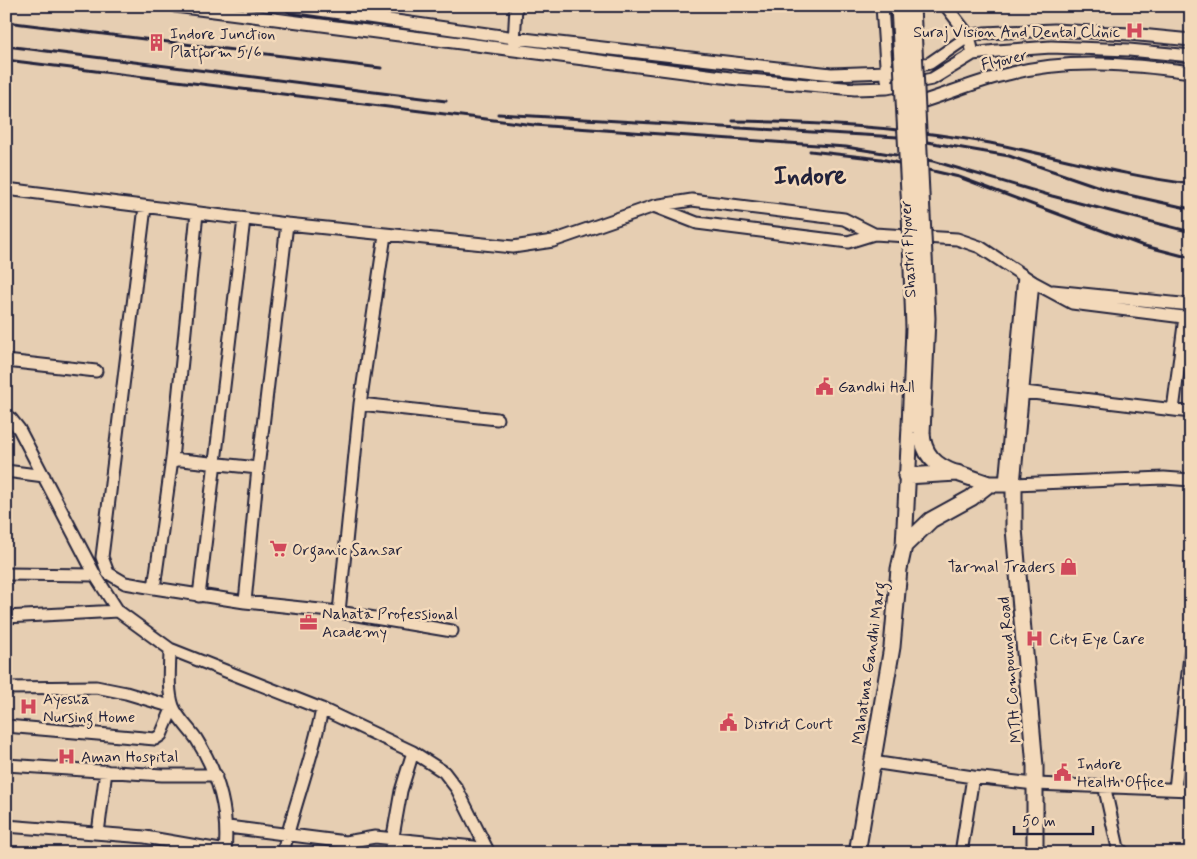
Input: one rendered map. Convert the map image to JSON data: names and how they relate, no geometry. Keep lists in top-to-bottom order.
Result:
{
  "streets": {
    "main road": ["Shastri Flyover", "Mahatma Gandhi Marg", "MTH Compound Road"],
    "street": ["Flyover"]
  },
  "crossings": [
    ["Flyover", "Shastri Flyover"],
    ["Shastri Flyover", "Mahatma Gandhi Marg"]
  ],
  "districts": ["Indore"],
  "places": {
    "hospital": [
      "Suraj Vision And Dental Clinic",
      "City Eye Care",
      "Ayesha Nursing Home",
      "Aman Hospital"
    ],
    "building": ["Indore Junction Platform 5/6"],
    "public building": ["Gandhi Hall", "District Court", "Indore Health Office"],
    "supermarket": ["Organic Sansar"],
    "shop": ["Tarmal Traders"],
    "office": ["Nahata Professional Academy"]
  },
  "scale_bar": "50 m"
}
